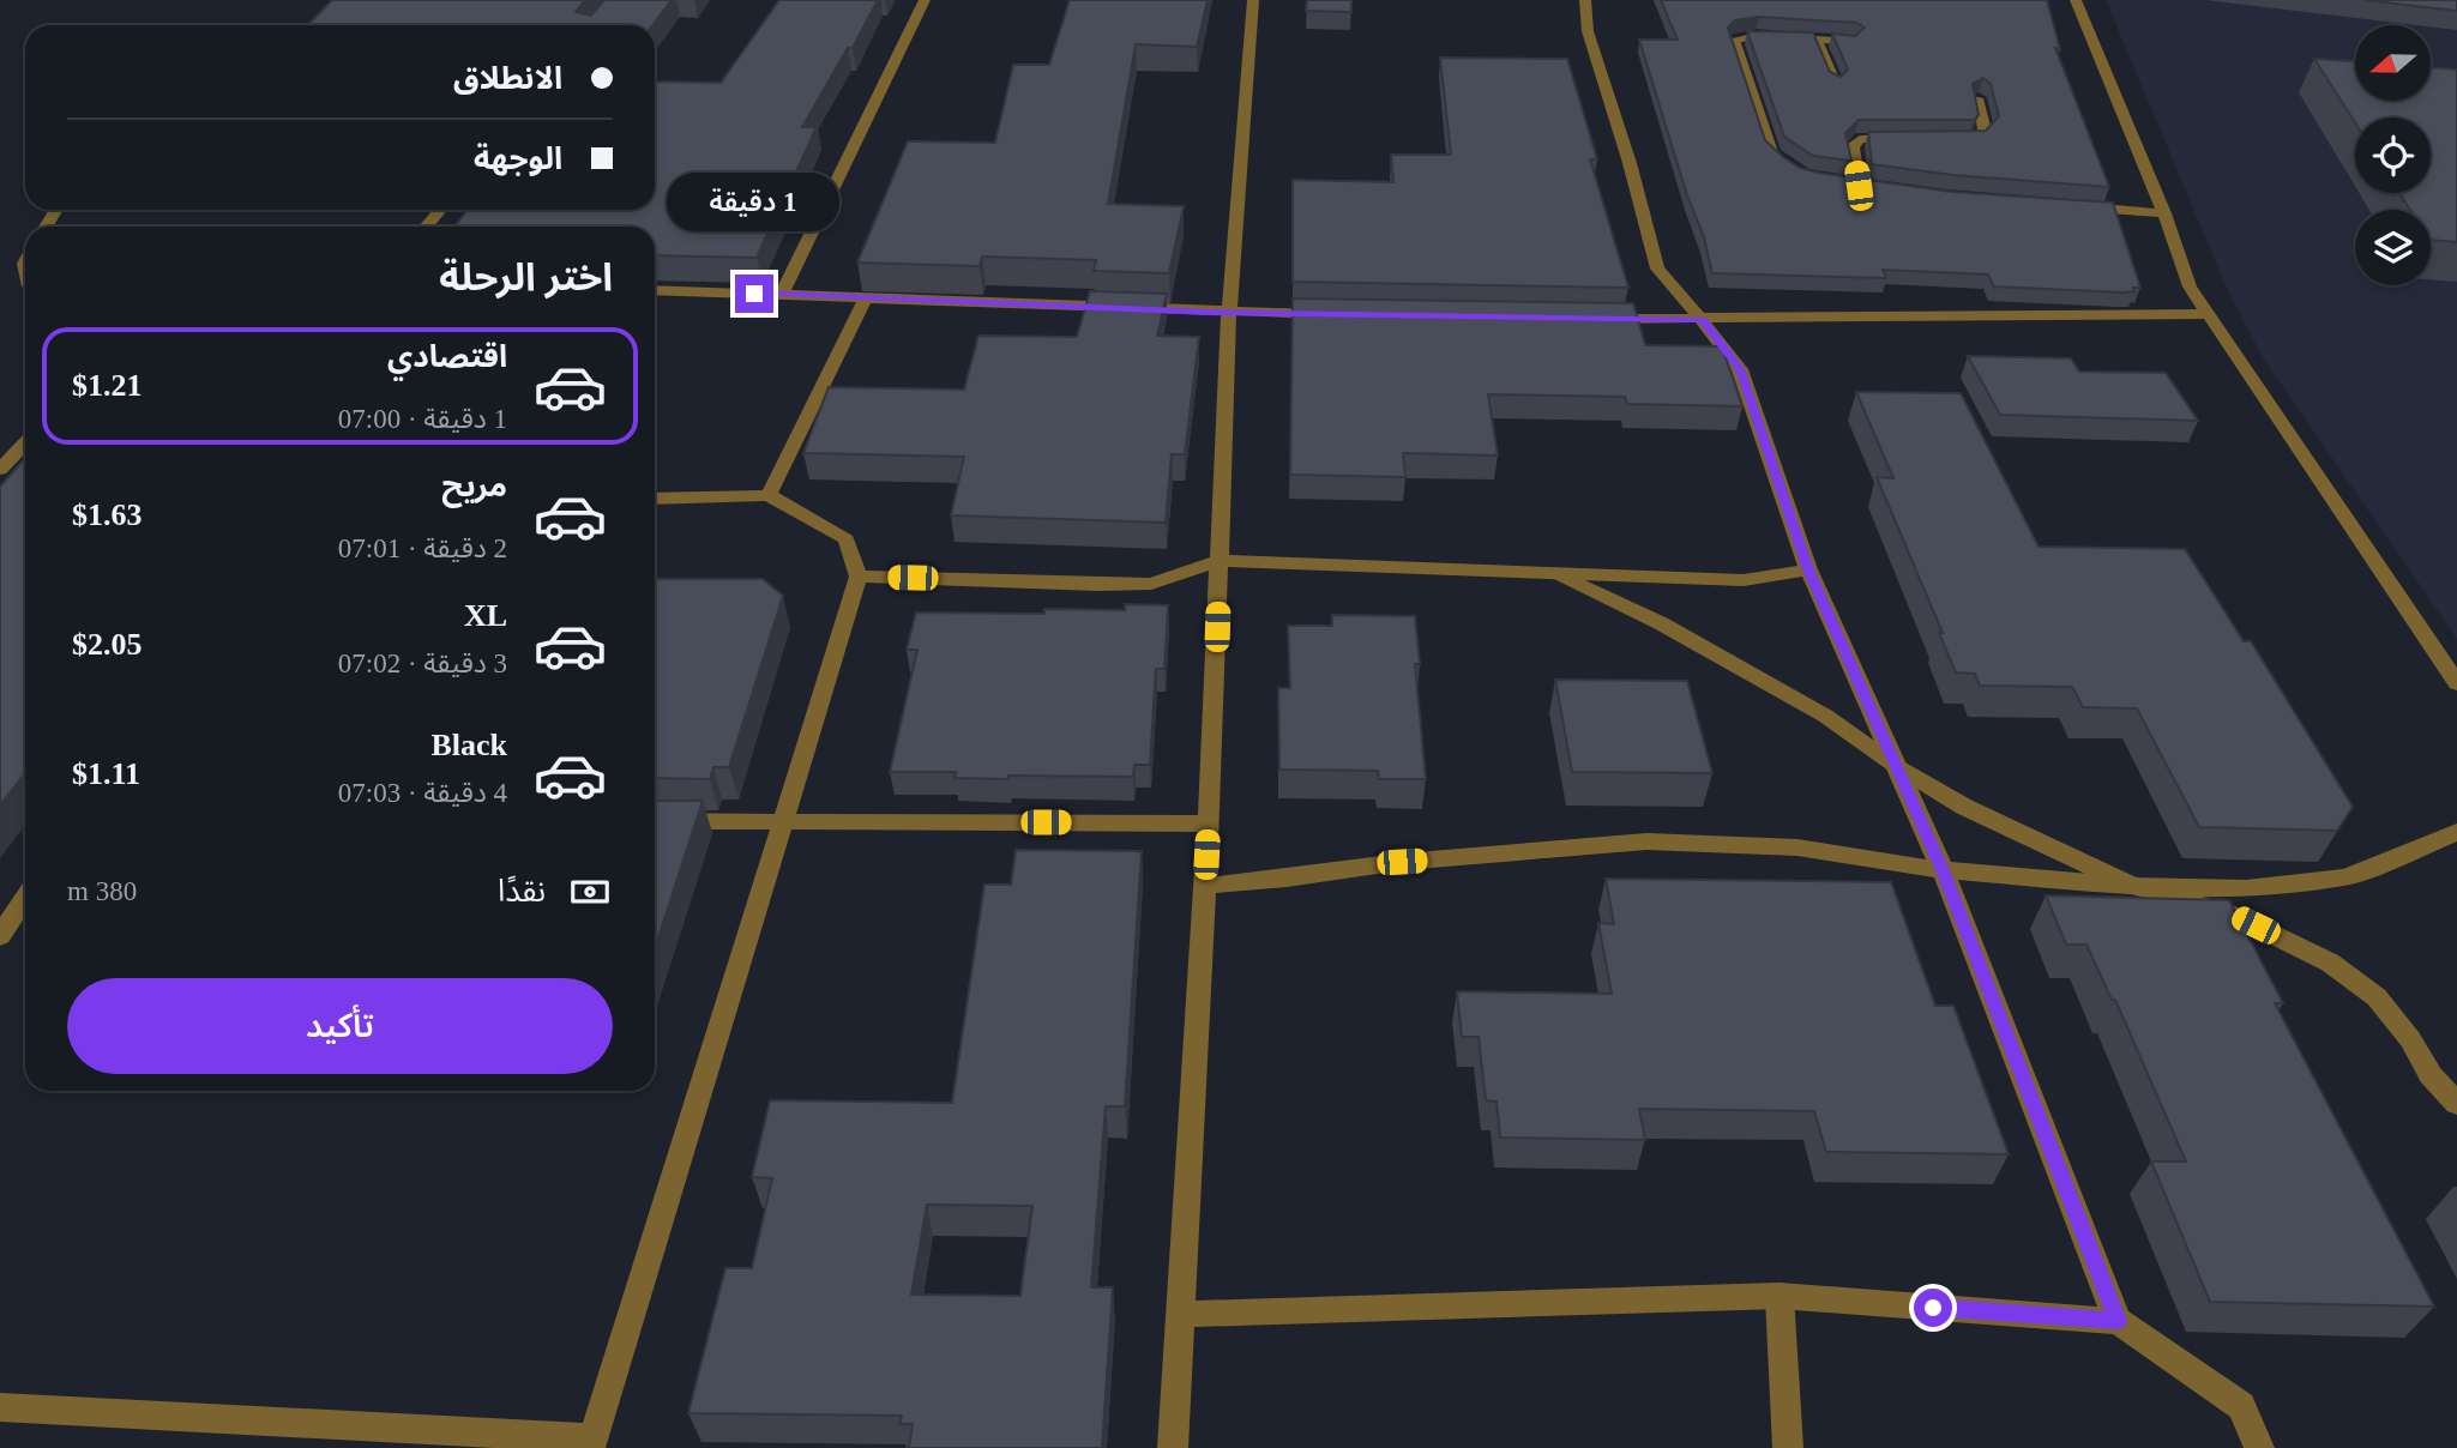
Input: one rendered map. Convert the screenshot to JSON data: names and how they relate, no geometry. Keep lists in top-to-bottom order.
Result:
{
  "north": "left",
  "page": {
    "banner": ["الانطلاق", "الوجهة"],
    "bubble": "1 دقيقة",
    "heading": "اختر الرحلة",
    "list": [
      {
        "name": "اقتصادي",
        "note": "1 دقيقة · 07:00",
        "value": "$1.21"
      },
      {
        "name": "مريح",
        "note": "2 دقيقة · 07:01",
        "value": "$1.63"
      },
      {
        "name": "XL",
        "note": "3 دقيقة · 07:02",
        "value": "$2.05"
      },
      {
        "name": "Black",
        "note": "4 دقيقة · 07:03",
        "value": "$1.11"
      }
    ],
    "pay": ["نقدًا", "380 m"],
    "buttons": "تأكيد"
  }
}
